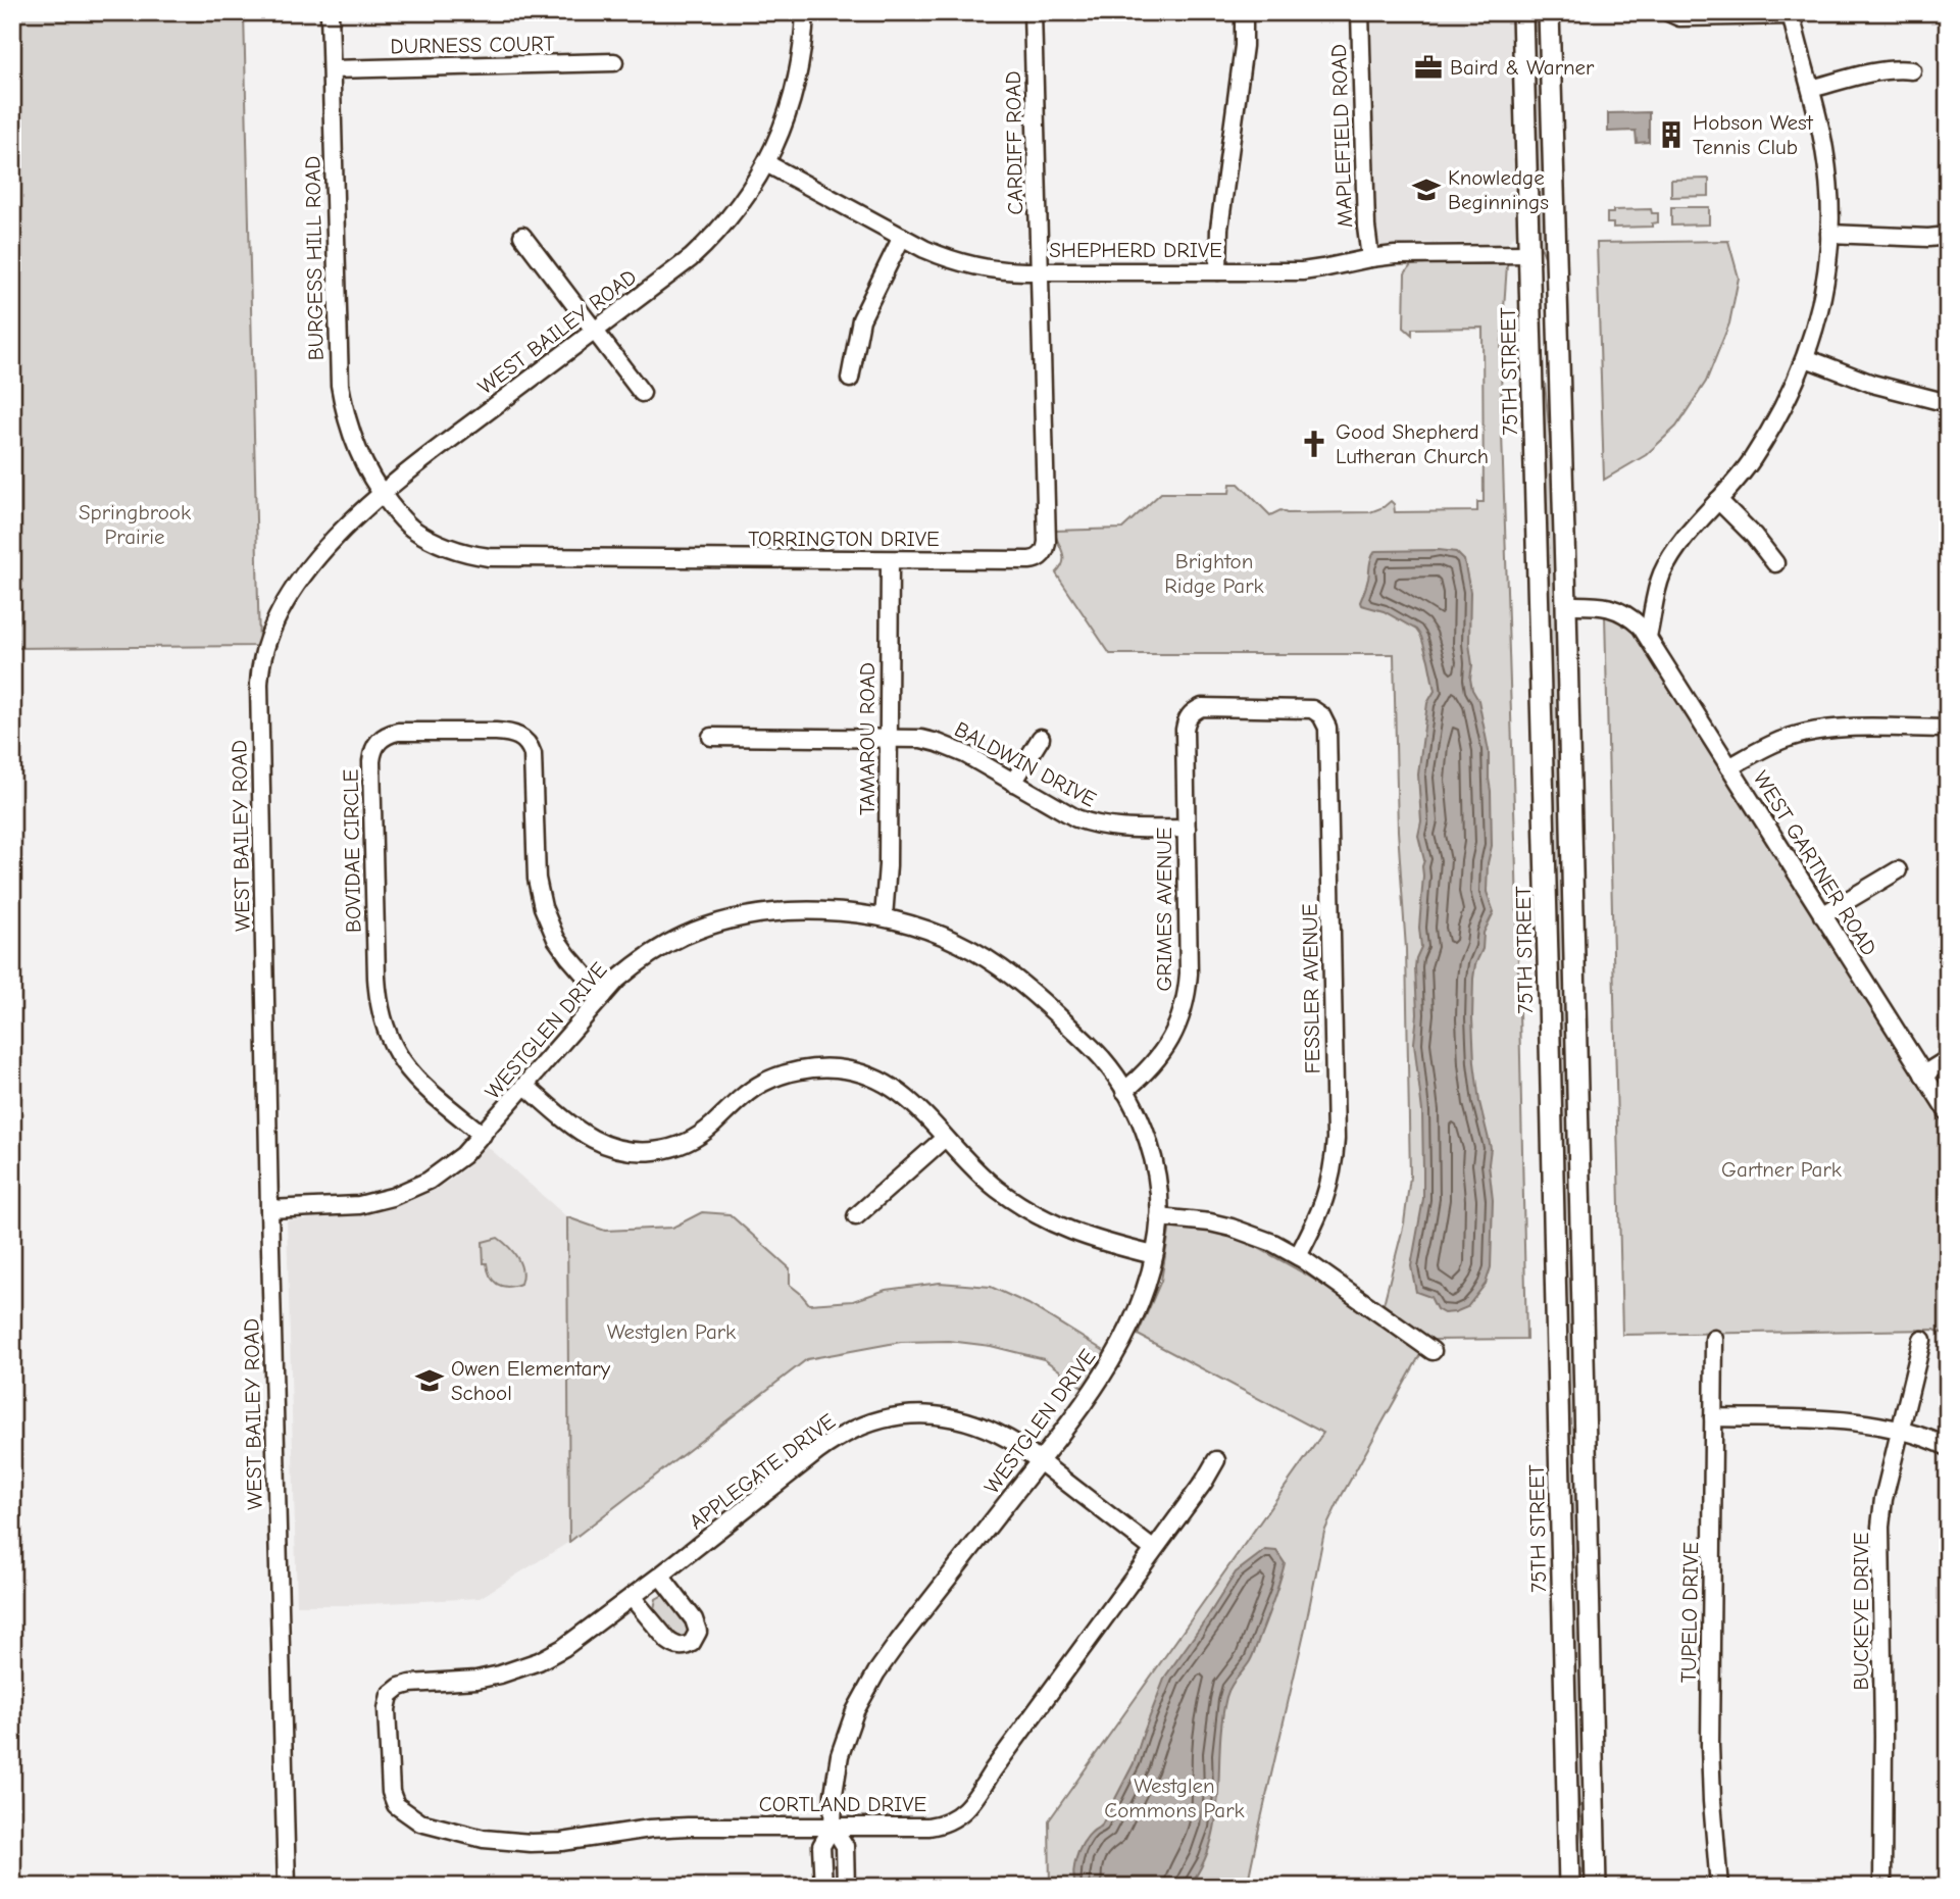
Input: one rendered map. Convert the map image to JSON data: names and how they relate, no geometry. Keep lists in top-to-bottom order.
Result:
{
  "streets": {
    "main road": ["75TH STREET"],
    "street": [
      "DURNESS COURT",
      "MAPLEFIELD ROAD",
      "CARDIFF ROAD",
      "SHEPHERD DRIVE",
      "BURGESS HILL ROAD",
      "WEST BAILEY ROAD",
      "TORRINGTON DRIVE",
      "TAMAROU ROAD",
      "BALDWIN DRIVE",
      "BOVIDAE CIRCLE",
      "WEST GARTNER ROAD",
      "GRIMES AVENUE",
      "FESSLER AVENUE",
      "WESTGLEN DRIVE",
      "APPLEGATE DRIVE",
      "BUCKEYE DRIVE",
      "TUPELO DRIVE",
      "CORTLAND DRIVE"
    ]
  },
  "crossings": [
    ["DURNESS COURT", "BURGESS HILL ROAD"],
    ["MAPLEFIELD ROAD", "SHEPHERD DRIVE"],
    ["CARDIFF ROAD", "SHEPHERD DRIVE"],
    ["CARDIFF ROAD", "TORRINGTON DRIVE"],
    ["SHEPHERD DRIVE", "WEST BAILEY ROAD"],
    ["SHEPHERD DRIVE", "75TH STREET"],
    ["SHEPHERD DRIVE", "TORRINGTON DRIVE"],
    ["BURGESS HILL ROAD", "WEST BAILEY ROAD"],
    ["BURGESS HILL ROAD", "TORRINGTON DRIVE"],
    ["WEST BAILEY ROAD", "TORRINGTON DRIVE"],
    ["WEST BAILEY ROAD", "WESTGLEN DRIVE"],
    ["TORRINGTON DRIVE", "TAMAROU ROAD"],
    ["TAMAROU ROAD", "BALDWIN DRIVE"],
    ["TAMAROU ROAD", "WESTGLEN DRIVE"],
    ["BALDWIN DRIVE", "GRIMES AVENUE"],
    ["BOVIDAE CIRCLE", "WESTGLEN DRIVE"],
    ["GRIMES AVENUE", "FESSLER AVENUE"],
    ["GRIMES AVENUE", "WESTGLEN DRIVE"],
    ["WESTGLEN DRIVE", "APPLEGATE DRIVE"],
    ["WESTGLEN DRIVE", "CORTLAND DRIVE"],
    ["APPLEGATE DRIVE", "CORTLAND DRIVE"]
  ],
  "parks": [
    "Springbrook Prairie",
    "Brighton Ridge Park",
    "Gartner Park",
    "Westglen Park",
    "Westglen Commons Park"
  ],
  "places": {
    "office": ["Baird & Warner"],
    "building": ["Hobson West Tennis Club"],
    "school or university": ["Knowledge Beginnings", "Owen Elementary School"],
    "church": ["Good Shepherd Lutheran Church"]
  }
}
